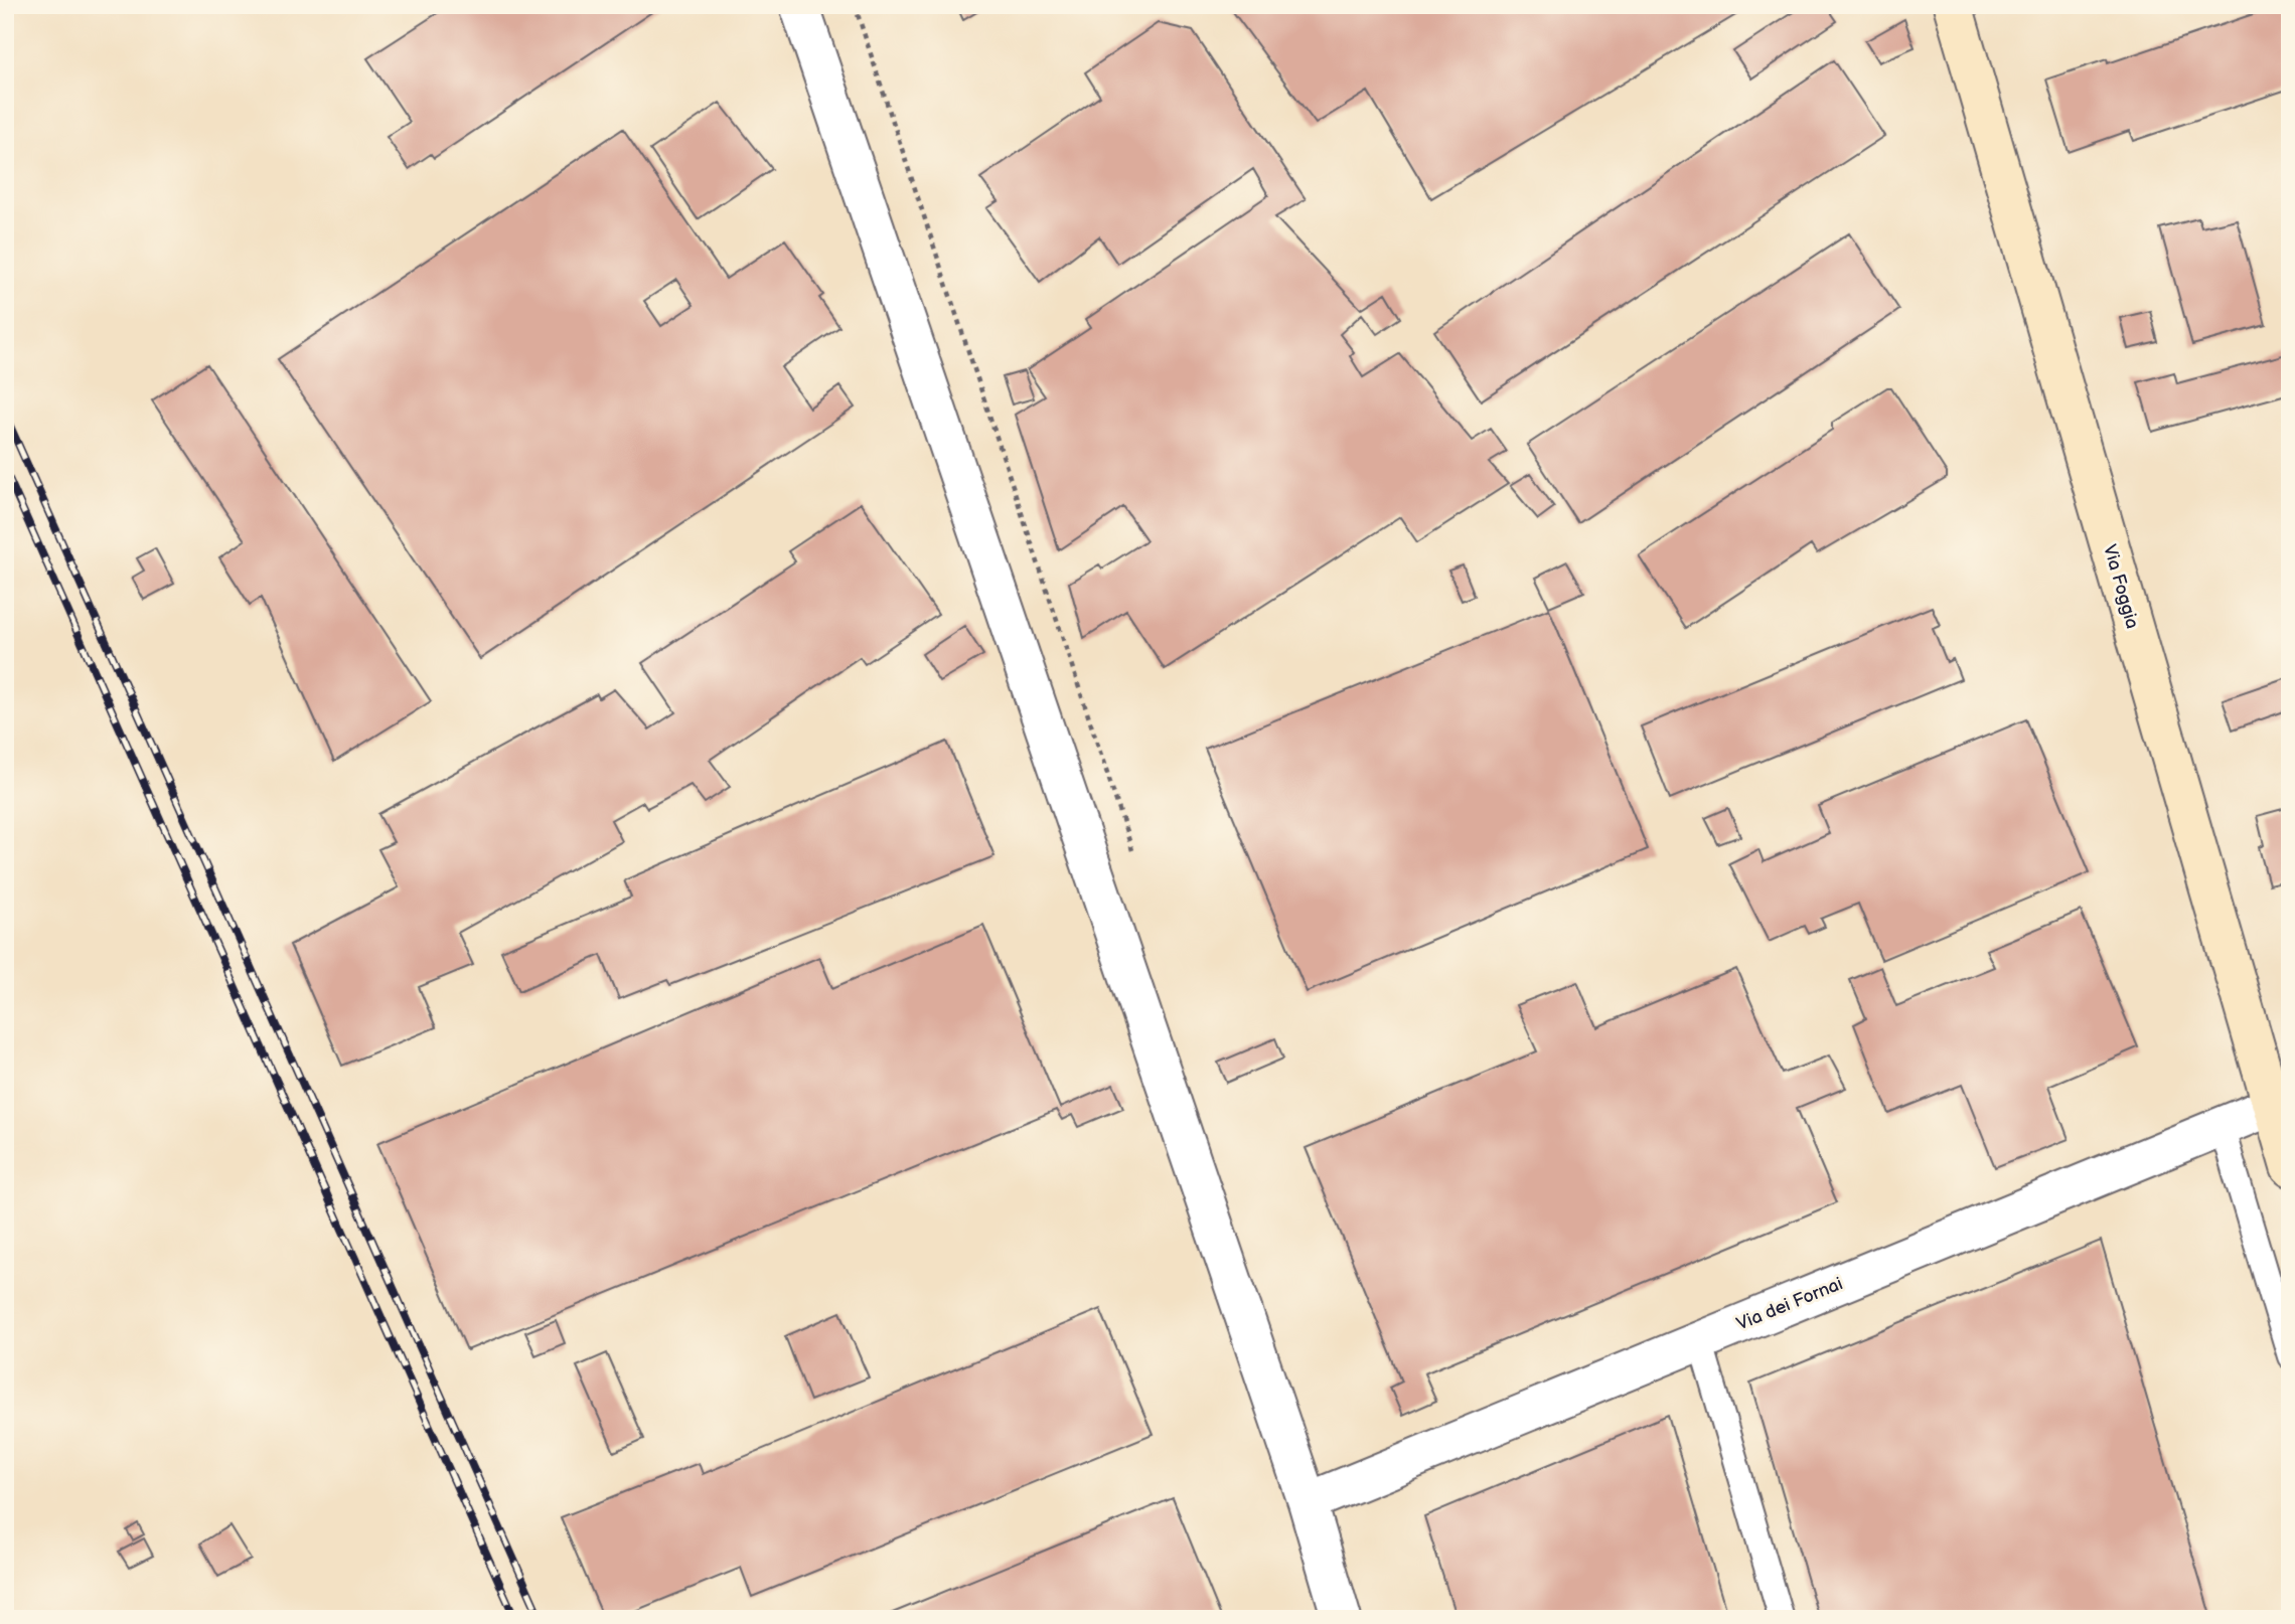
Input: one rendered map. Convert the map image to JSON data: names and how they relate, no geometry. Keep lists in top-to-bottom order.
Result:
{
  "streets": {
    "main road": ["Via Foggia"],
    "street": ["Via dei Fornai"]
  },
  "crossings": [
    ["Via Foggia", "Via dei Fornai"]
  ]
}
